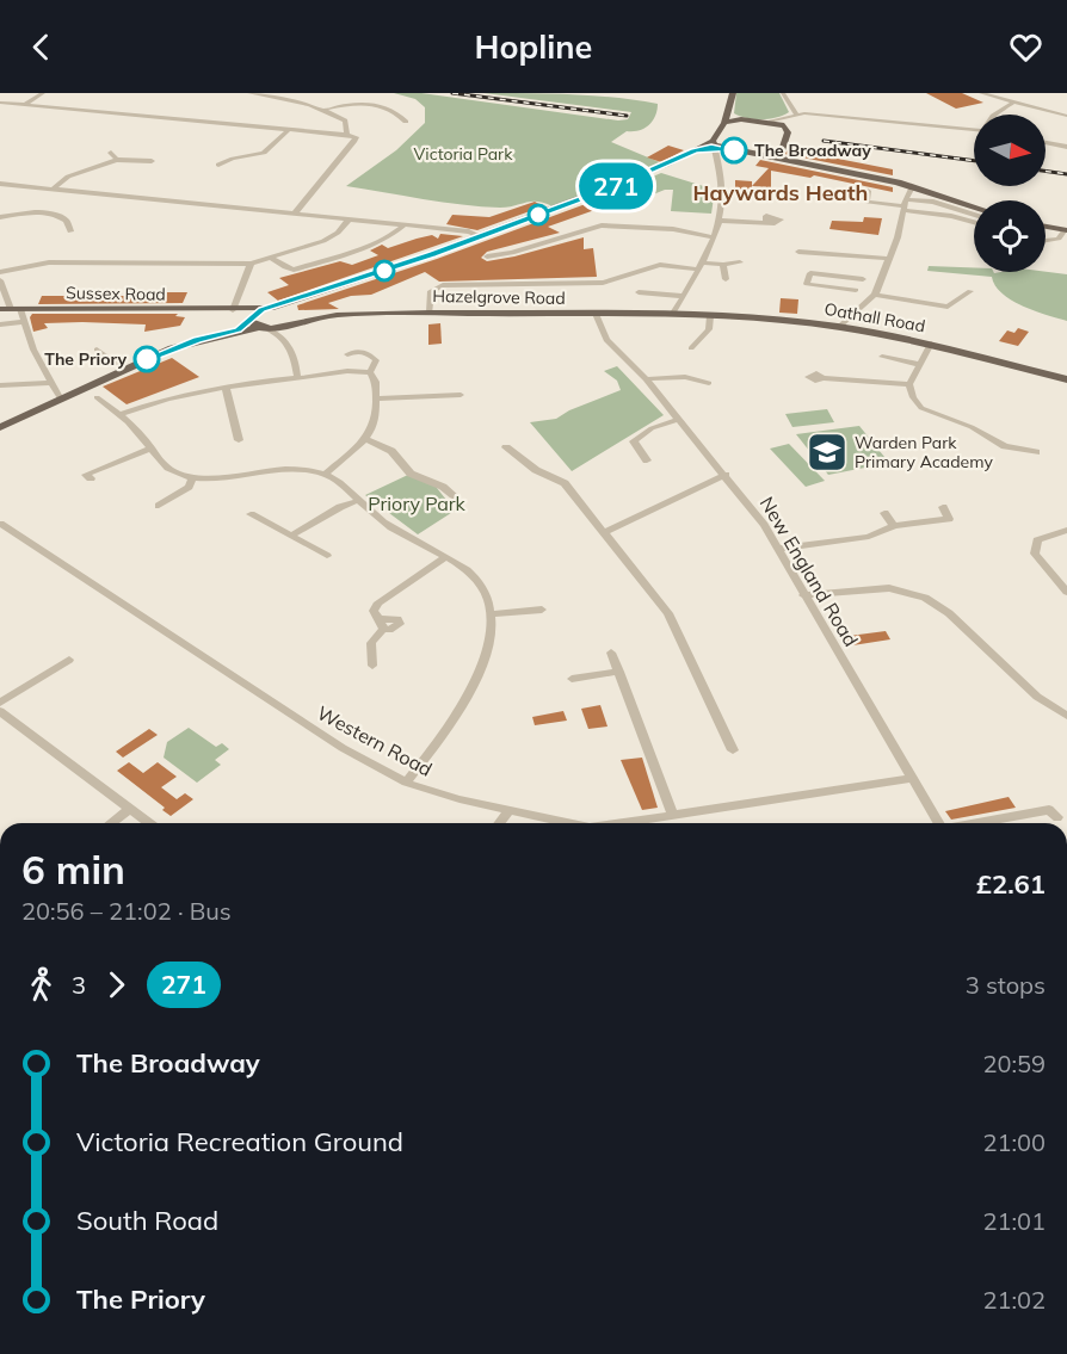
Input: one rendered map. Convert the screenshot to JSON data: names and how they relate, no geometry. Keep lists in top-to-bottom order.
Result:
{
  "streets": {
    "main road": ["Sussex Road", "Hazelgrove Road", "Oathall Road"],
    "street": ["New England Road", "Western Road"]
  },
  "crossings": [
    ["Hazelgrove Road", "Oathall Road"],
    ["Hazelgrove Road", "New England Road"],
    ["New England Road", "Western Road"]
  ],
  "districts": ["Haywards Heath"],
  "parks": ["Victoria Park", "Priory Park"],
  "places": {
    "other": ["The Broadway", "The Priory"],
    "school or university": ["Warden Park Primary Academy"]
  },
  "lines": ["bus line 271"],
  "north": "right",
  "page": {
    "header": "Hopline",
    "on_map": "271",
    "heading": ["6 min", "20:56 – 21:02 · Bus", "£2.61"],
    "legs": ["3", "271", "3 stops"],
    "list": [
      {
        "name": "The Broadway",
        "value": "20:59"
      },
      {
        "name": "Victoria Recreation Ground",
        "value": "21:00"
      },
      {
        "name": "South Road",
        "value": "21:01"
      },
      {
        "name": "The Priory",
        "value": "21:02"
      }
    ]
  }
}
